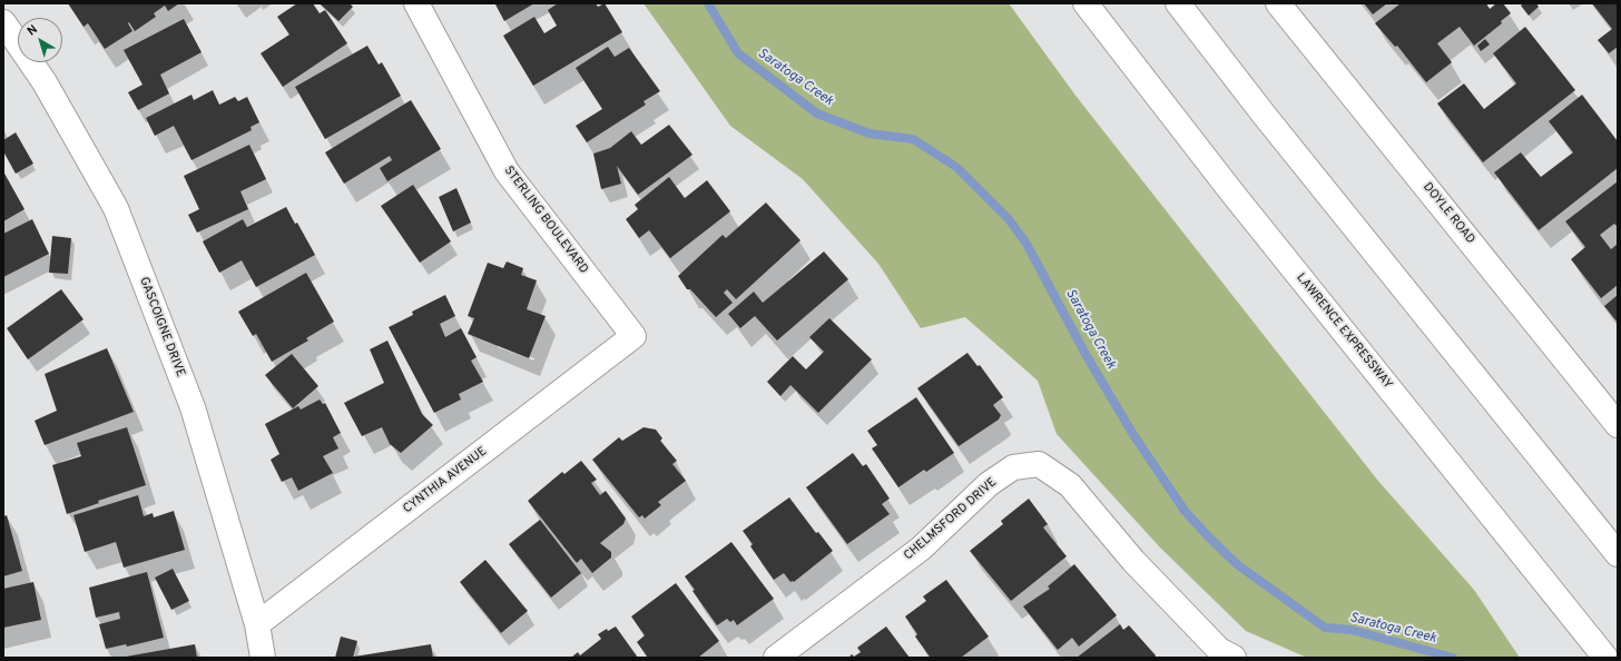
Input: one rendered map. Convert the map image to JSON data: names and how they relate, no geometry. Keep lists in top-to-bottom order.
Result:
{
  "streets": {
    "main road": [
      "DOYLE ROAD",
      "STERLING BOULEVARD",
      "GASCOIGNE DRIVE",
      "LAWRENCE EXPRESSWAY",
      "CYNTHIA AVENUE",
      "CHELMSFORD DRIVE"
    ]
  },
  "crossings": [
    ["STERLING BOULEVARD", "CYNTHIA AVENUE"],
    ["GASCOIGNE DRIVE", "CYNTHIA AVENUE"]
  ],
  "water": ["Saratoga Creek"],
  "north": "top left"
}
